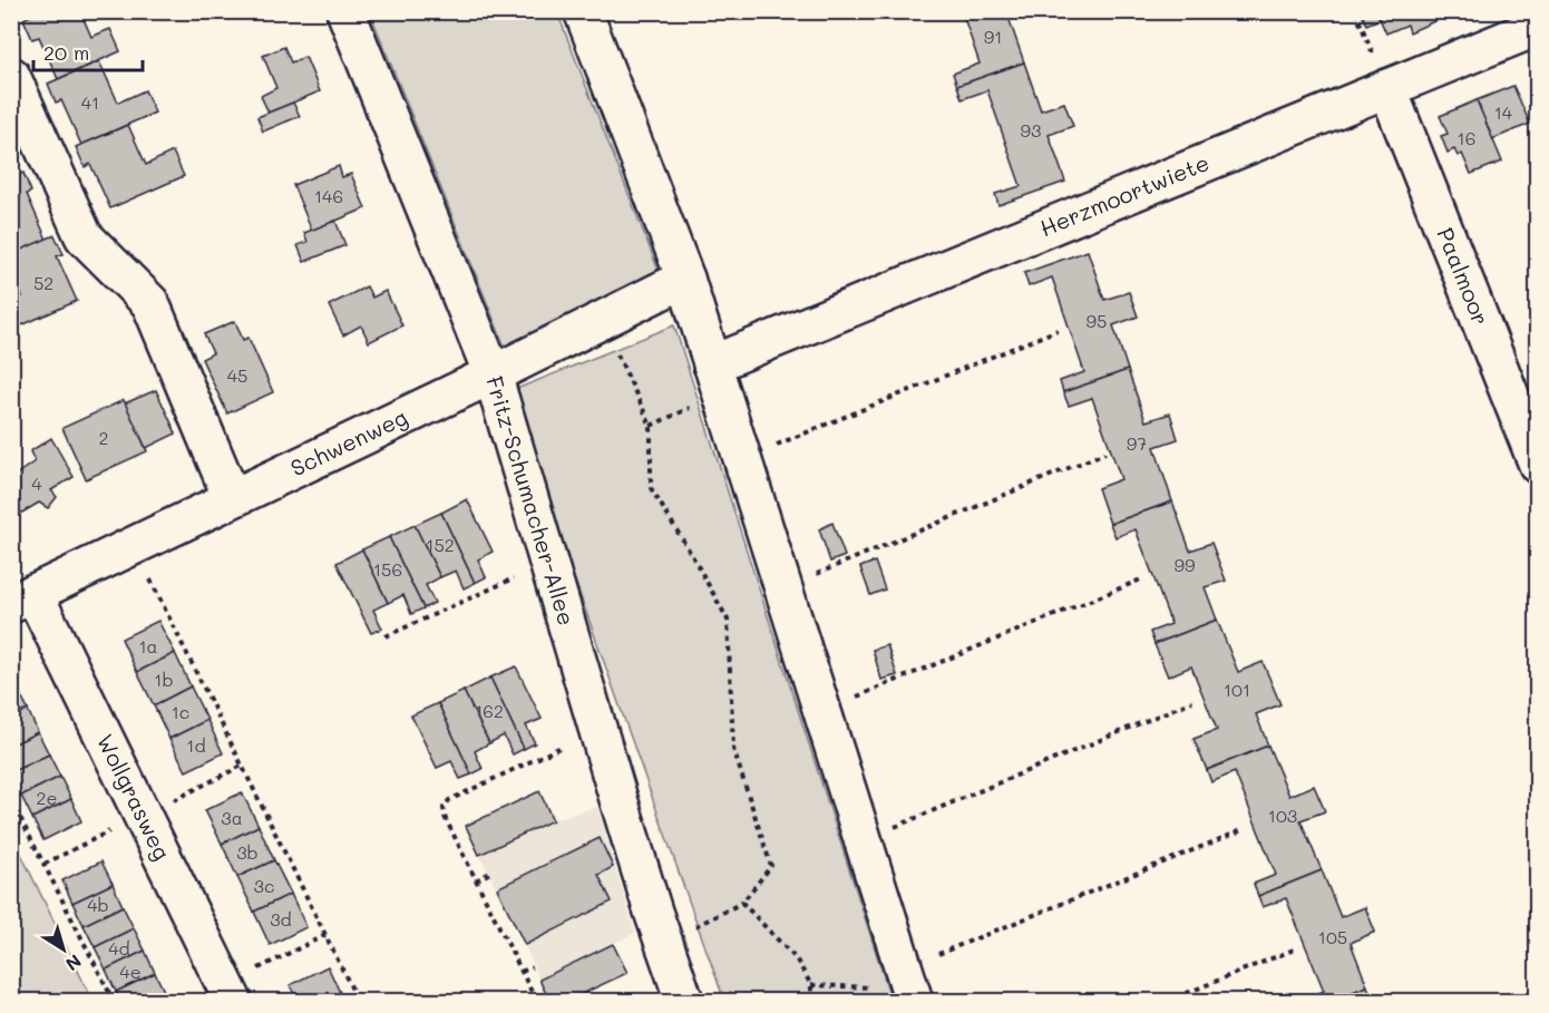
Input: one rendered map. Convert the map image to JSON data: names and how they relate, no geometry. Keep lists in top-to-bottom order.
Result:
{
  "streets": {
    "street": [
      "Herzmoortwiete",
      "Paalmoor",
      "Schwenweg",
      "Fritz-Schumacher-Allee",
      "Wollgrasweg"
    ]
  },
  "crossings": [
    ["Herzmoortwiete", "Paalmoor"],
    ["Schwenweg", "Fritz-Schumacher-Allee"],
    ["Schwenweg", "Wollgrasweg"]
  ],
  "house_numbers": [
    "91",
    "41",
    "14",
    "93",
    "16",
    "146",
    "52",
    "95",
    "45",
    "2",
    "97",
    "4",
    "152",
    "99",
    "156",
    "1a",
    "1b",
    "101",
    "162",
    "1c",
    "1d",
    "2e",
    "103",
    "3a",
    "3b",
    "3c",
    "4b",
    "3d",
    "105",
    "4d",
    "4e"
  ],
  "scale_bar": "20 m",
  "north": "bottom right"
}
